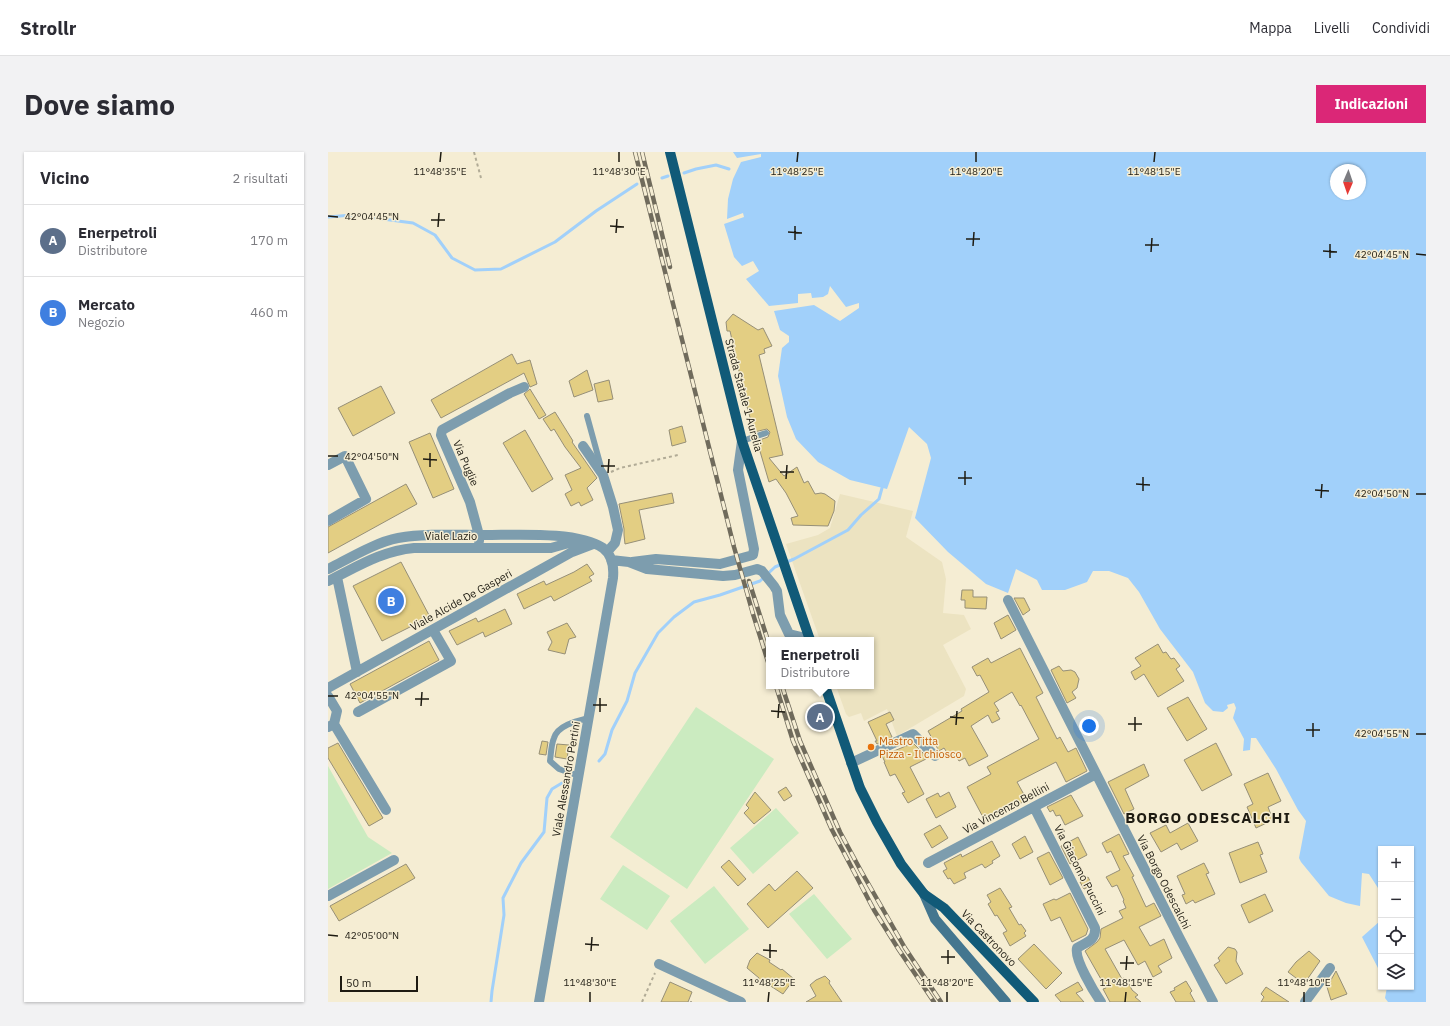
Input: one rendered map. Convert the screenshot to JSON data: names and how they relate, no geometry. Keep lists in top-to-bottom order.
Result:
{
  "streets": {
    "main road": ["Strada Statale 1 Aurelia", "Via Castronovo"],
    "street": [
      "Via Puglie",
      "Viale Lazio",
      "Viale Alcide De Gasperi",
      "Viale Alessandro Pertini",
      "Via Vincenzo Bellini",
      "Via Giacomo Puccini",
      "Via Borgo Odescalchi"
    ]
  },
  "crossings": [
    ["Via Puglie", "Viale Lazio"],
    ["Viale Lazio", "Viale Alcide De Gasperi"],
    ["Via Vincenzo Bellini", "Via Giacomo Puccini"],
    ["Via Vincenzo Bellini", "Via Borgo Odescalchi"]
  ],
  "districts": ["BORGO ODESCALCHI"],
  "places": ["Mastro Titta Pizza - Il chiosco"],
  "scale_bar": "50 m",
  "north": "bottom",
  "page": {
    "header": "Strollr",
    "nav": ["Mappa", "Livelli", "Condividi"],
    "buttons": "Indicazioni",
    "title": "Dove siamo",
    "heading": ["Vicino", "2 risultati"],
    "list": [
      {
        "mark": "A",
        "name": "Enerpetroli",
        "note": "Distributore",
        "value": "170 m"
      },
      {
        "mark": "B",
        "name": "Mercato",
        "note": "Negozio",
        "value": "460 m"
      }
    ],
    "pins": ["B", "A"],
    "popup": ["Enerpetroli", "Distributore"],
    "map_buttons": ["+", "−"],
    "scale": "50 m"
  },
  "coordinates": [
    "11°48'35\"E",
    "11°48'30\"E",
    "11°48'25\"E",
    "11°48'20\"E",
    "11°48'15\"E",
    "42°04'45\"N",
    "42°04'50\"N",
    "42°04'55\"N",
    "42°05'00\"N",
    "11°48'10\"E"
  ]
}
